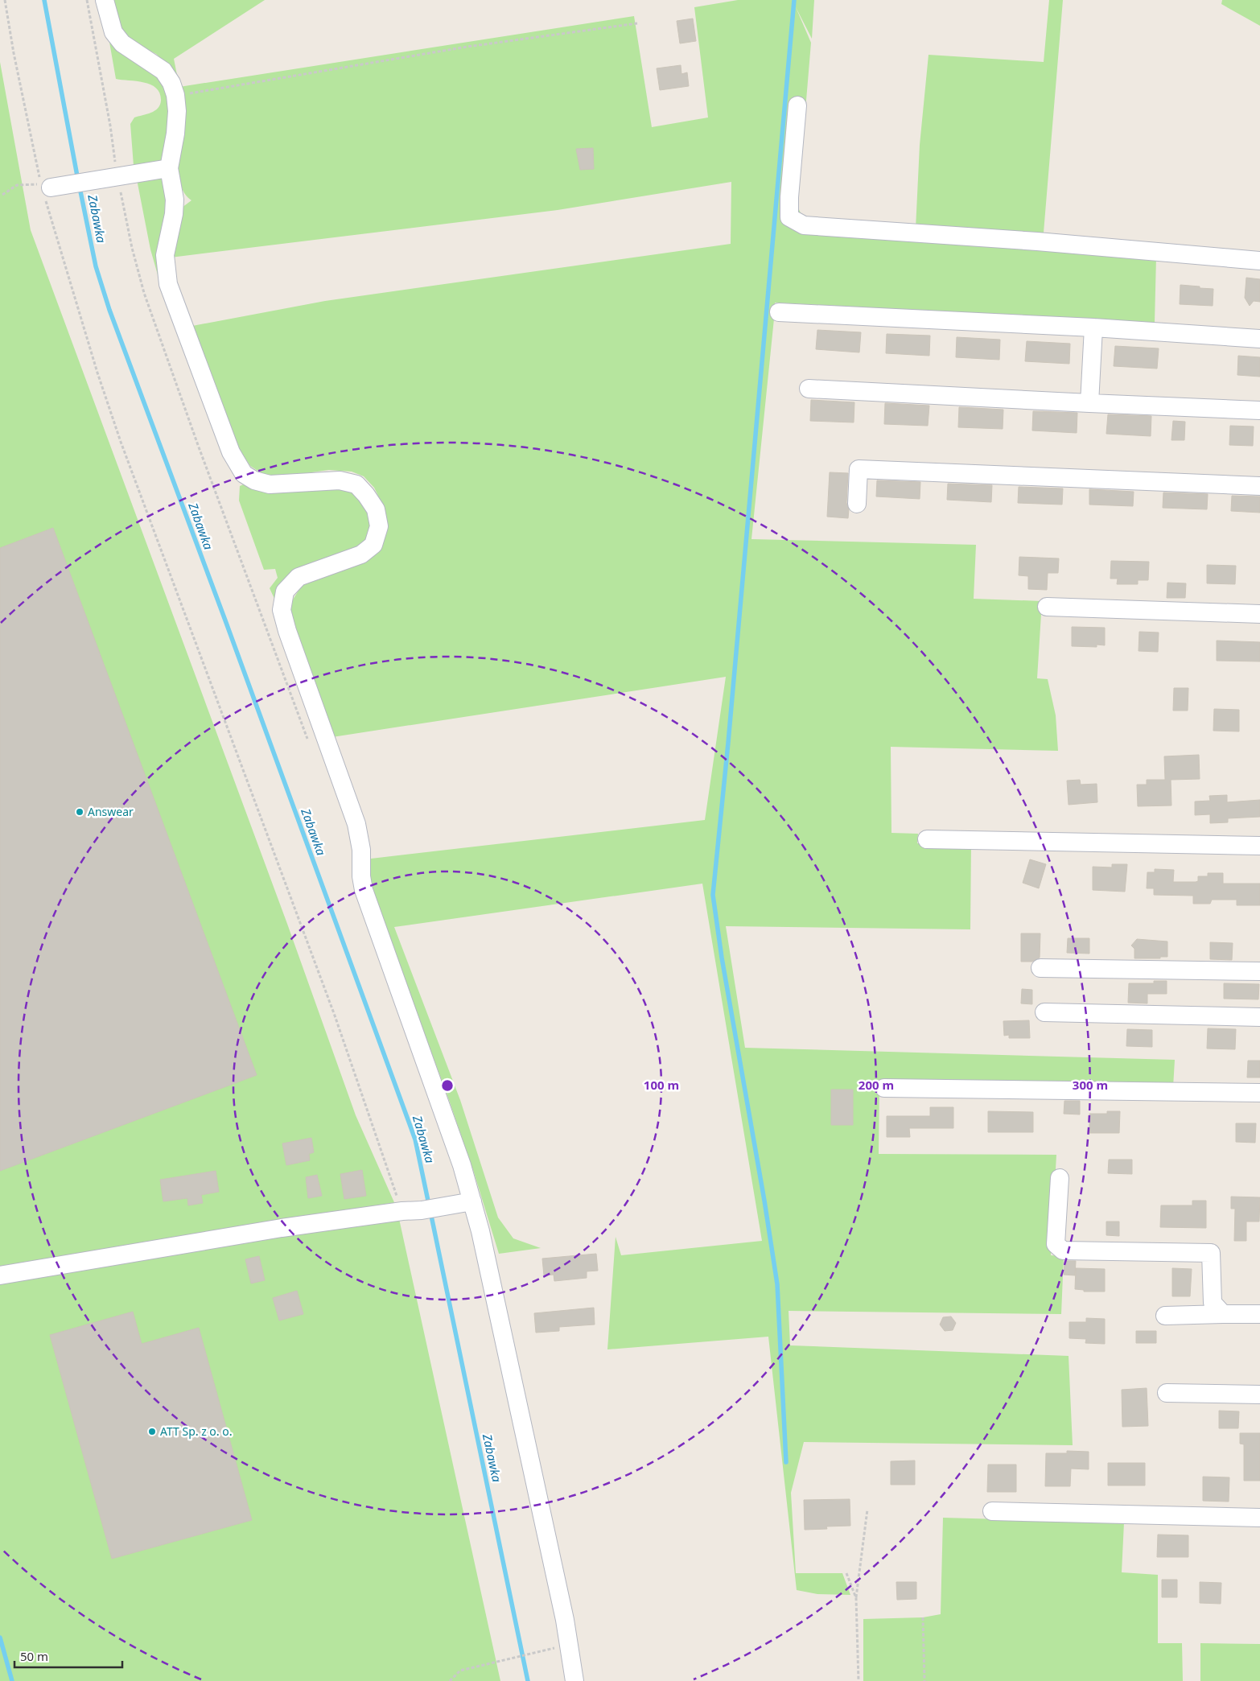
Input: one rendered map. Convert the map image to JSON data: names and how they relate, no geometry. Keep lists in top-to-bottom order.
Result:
{
  "water": ["Zabawka"],
  "places": ["Answear", "ATT Sp. z o. o."],
  "scale_bar": "50 m",
  "rings": ["100 m", "200 m", "300 m"]
}
